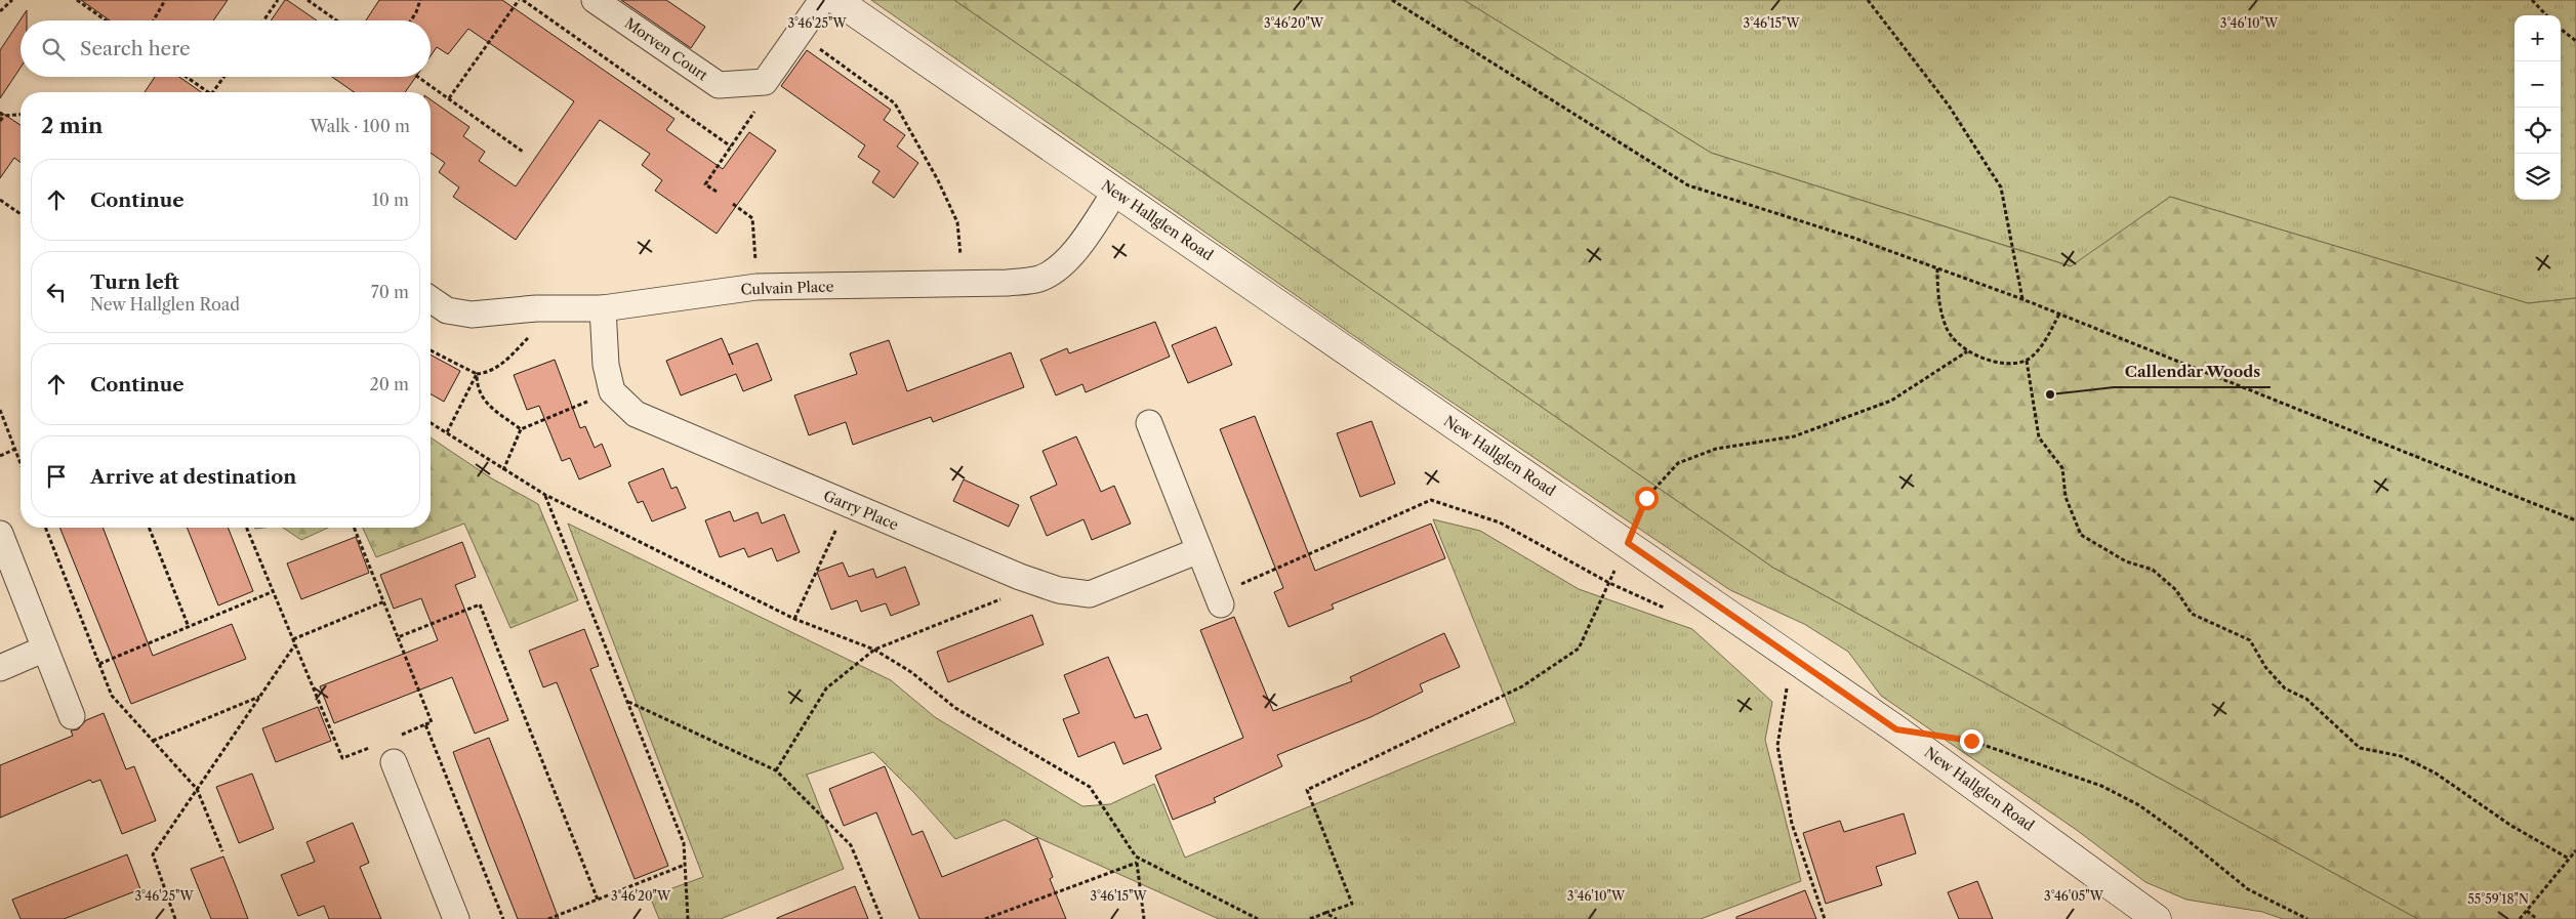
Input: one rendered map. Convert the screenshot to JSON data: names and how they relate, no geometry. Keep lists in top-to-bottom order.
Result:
{
  "streets": {
    "street": [
      "Morven Court",
      "New Hallglen Road",
      "Culvain Place",
      "Garry Place"
    ]
  },
  "crossings": [
    ["New Hallglen Road", "Culvain Place"]
  ],
  "places": ["Callendar Woods"],
  "page": {
    "map_buttons": ["+", "−"],
    "search": "Search here",
    "heading": ["2 min", "Walk · 100 m"],
    "list": [
      ["Continue", "10 m"],
      ["Turn left", "New Hallglen Road", "70 m"],
      ["Continue", "20 m"],
      "Arrive at destination"
    ]
  },
  "coordinates": [
    "3°46'25\"W",
    "3°46'20\"W",
    "3°46'15\"W",
    "3°46'10\"W",
    "3°46'05\"W",
    "55°59'18\"N"
  ]
}
